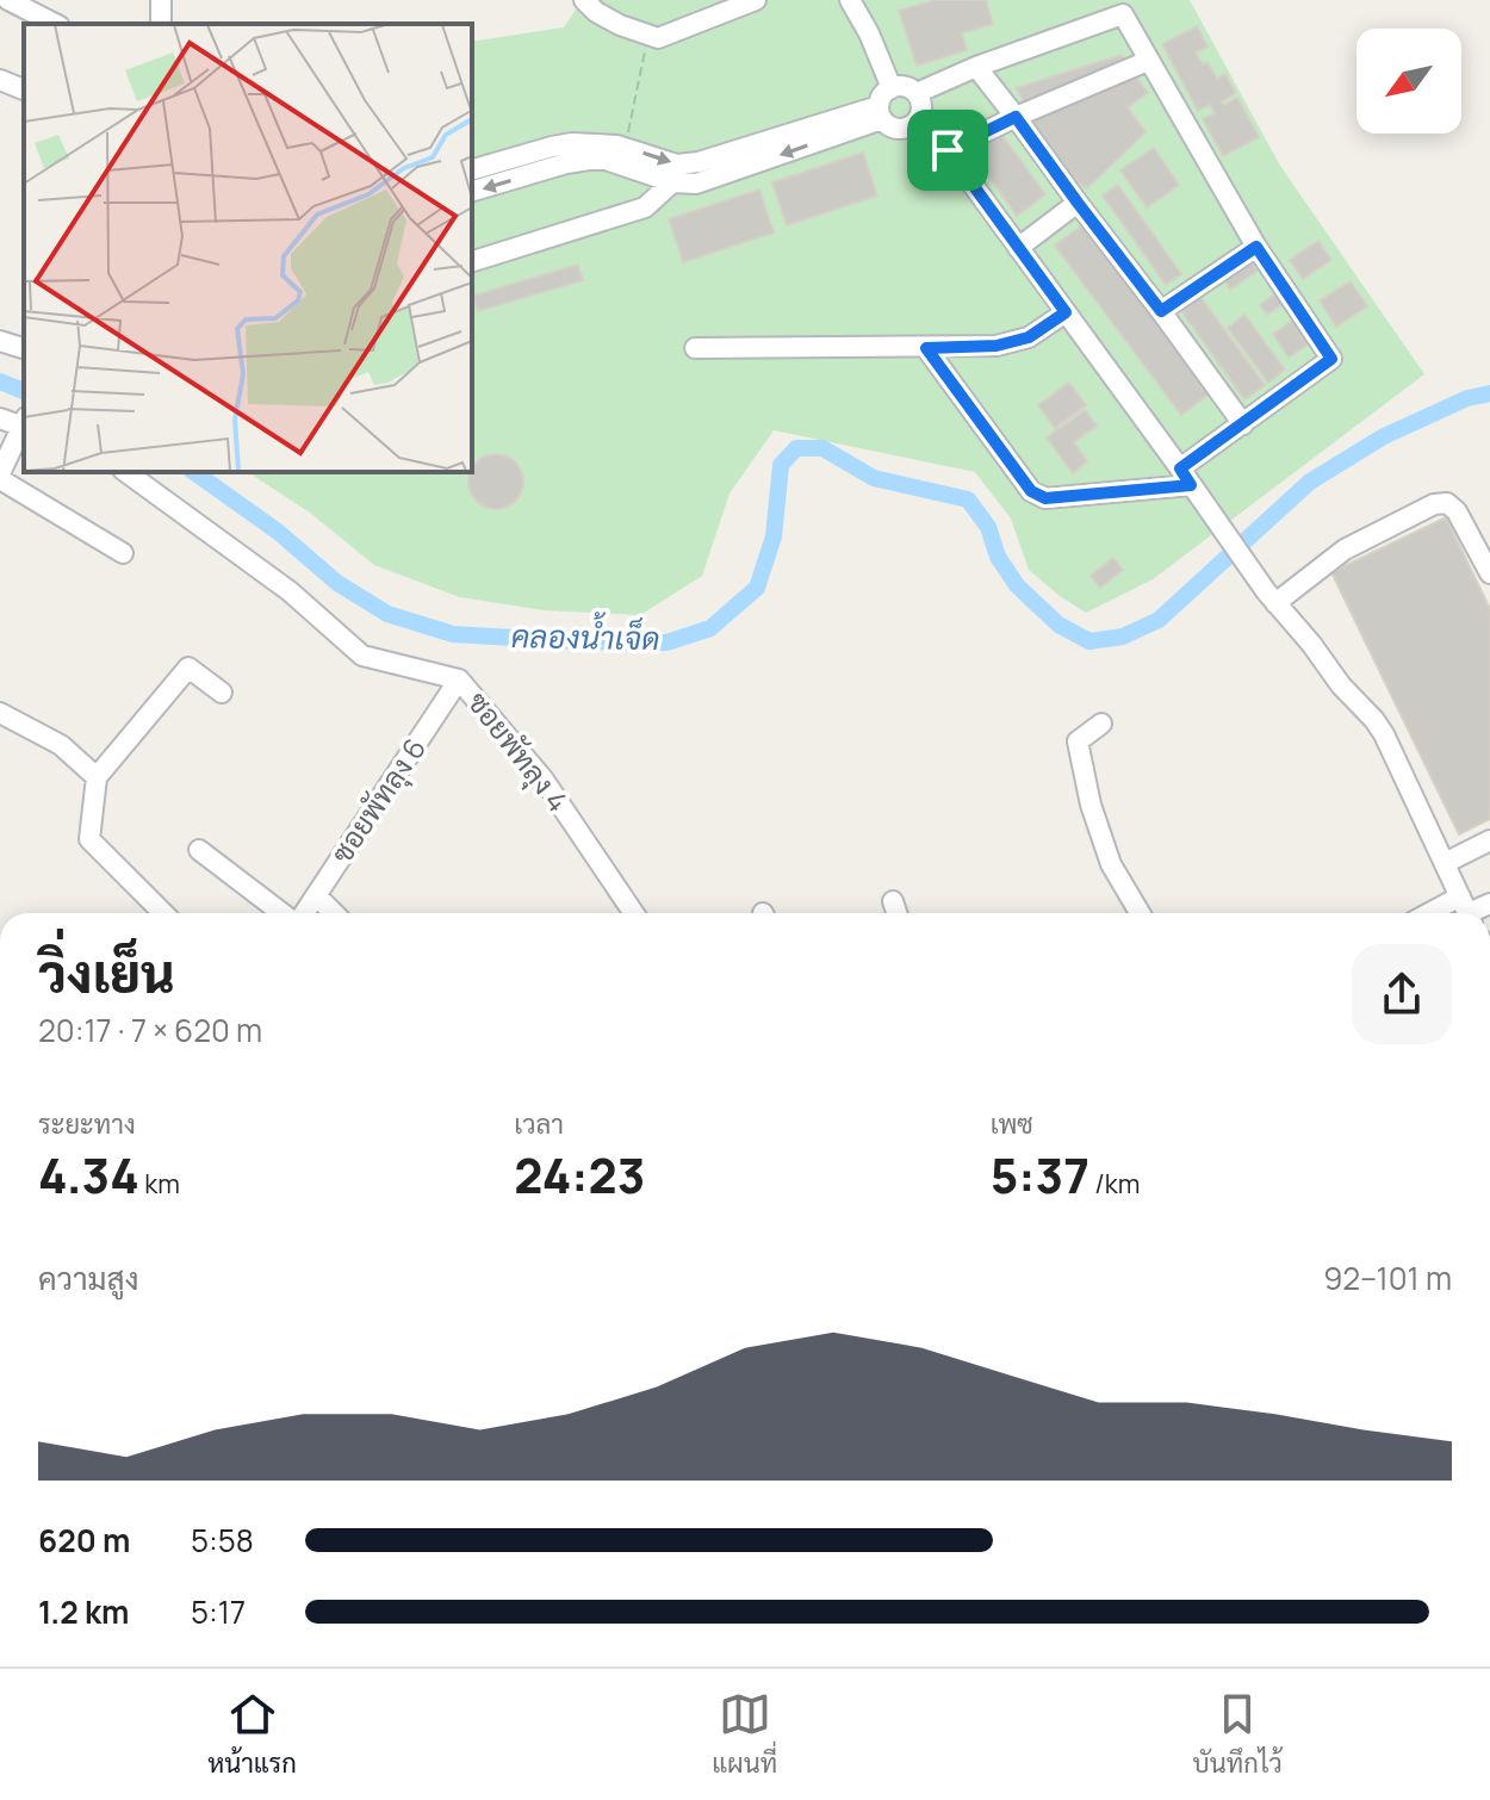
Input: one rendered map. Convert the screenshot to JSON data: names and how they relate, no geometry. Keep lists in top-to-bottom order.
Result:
{
  "streets": {
    "street": ["ซอยพัทลุง 4", "ซอยพัทลุง 6"]
  },
  "crossings": [
    ["ซอยพัทลุง 4", "ซอยพัทลุง 6"]
  ],
  "water": ["คลองน้ำเจ็ด"],
  "north": "bottom left",
  "page": {
    "heading": ["วิ่งเย็น", "20:17 · 7 × 620 m"],
    "stats": [
      ["ระยะทาง", "4.34 km"],
      ["เวลา", "24:23"],
      ["เพซ", "5:37 /km"]
    ],
    "chart": ["ความสูง", "92–101 m"],
    "list": [
      {
        "name": "620 m",
        "note": "5:58"
      },
      {
        "name": "1.2 km",
        "note": "5:17"
      }
    ],
    "tabs": ["หน้าแรก", "แผนที่", "บันทึกไว้"]
  }
}
